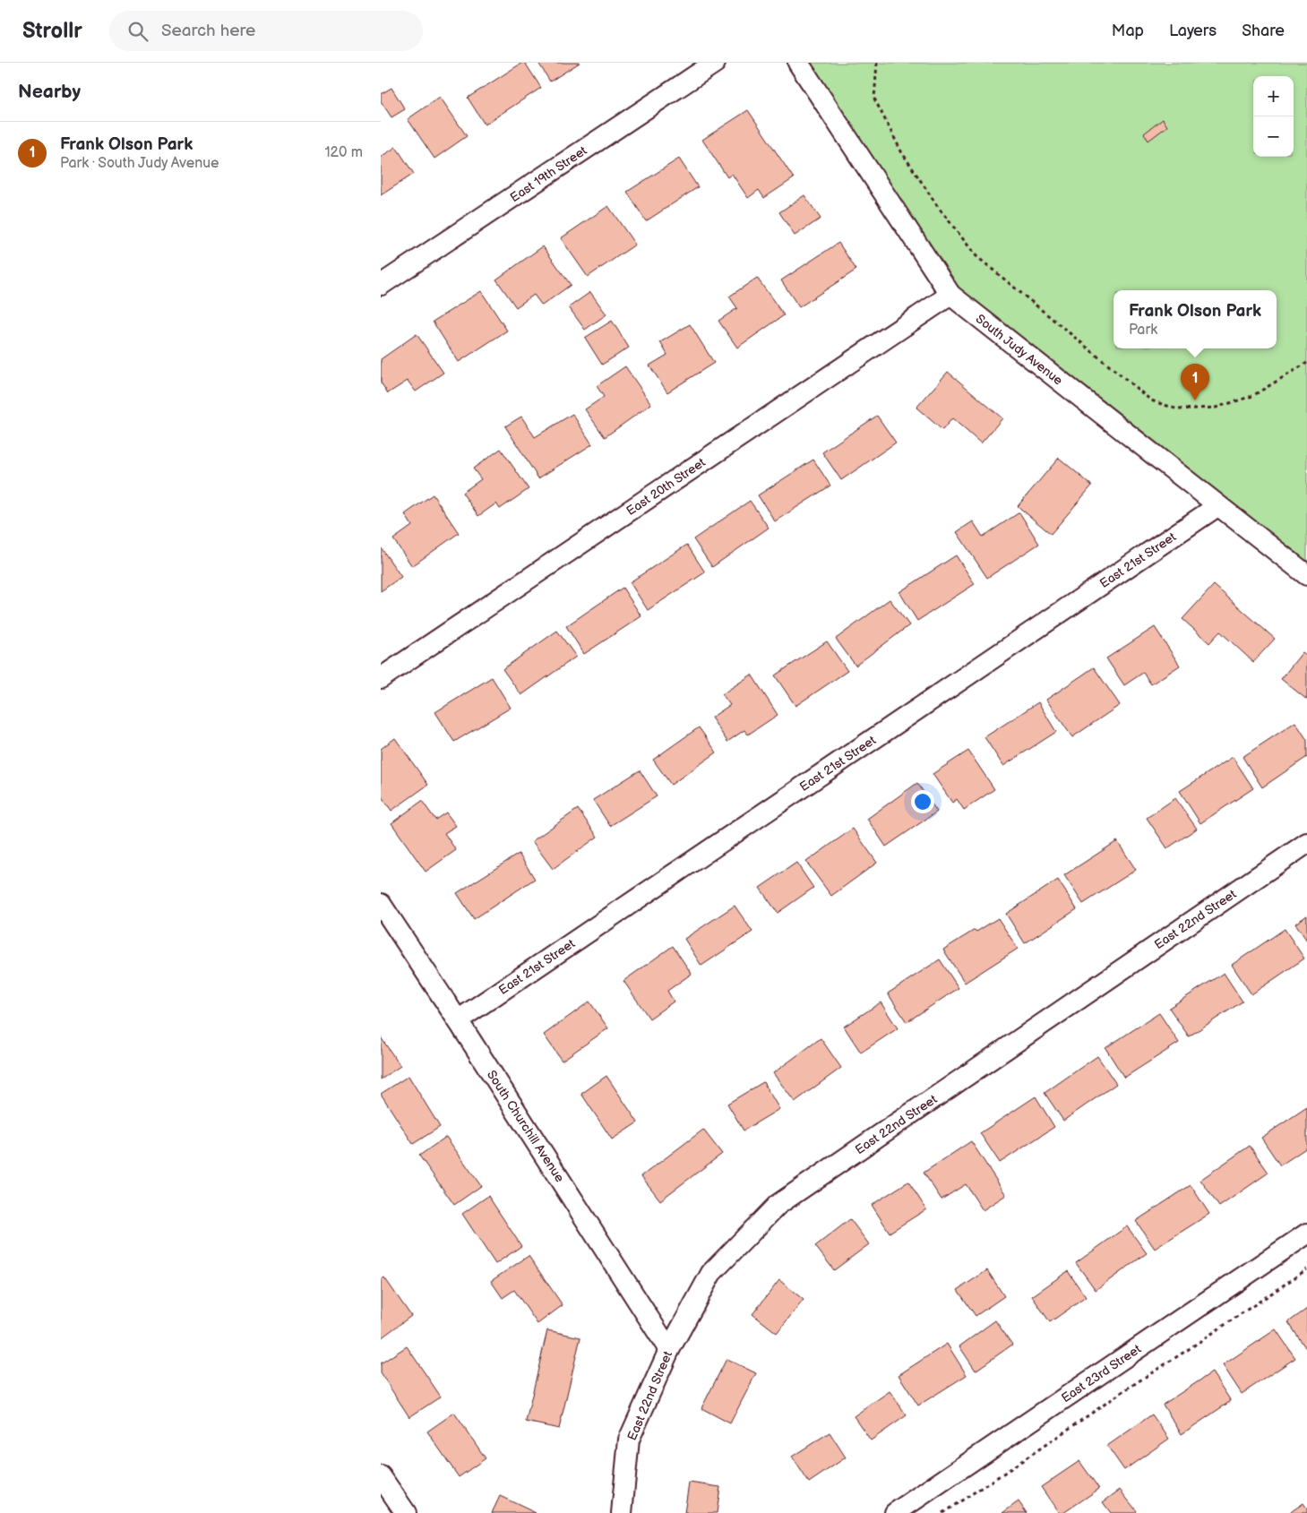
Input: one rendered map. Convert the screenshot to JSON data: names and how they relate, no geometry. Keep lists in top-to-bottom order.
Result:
{
  "streets": {
    "street": [
      "East 19th Street",
      "South Judy Avenue",
      "East 20th Street",
      "East 21st Street",
      "East 22nd Street",
      "South Churchill Avenue",
      "East 23rd Street"
    ]
  },
  "crossings": [
    ["South Judy Avenue", "East 20th Street"],
    ["South Judy Avenue", "East 21st Street"],
    ["East 21st Street", "South Churchill Avenue"],
    ["East 22nd Street", "South Churchill Avenue"]
  ],
  "page": {
    "header": "Strollr",
    "search": "Search here",
    "nav": ["Map", "Layers", "Share"],
    "heading": "Nearby",
    "map_buttons": ["+", "−"],
    "list": [
      {
        "mark": "1",
        "name": "Frank Olson Park",
        "note": "Park · South Judy Avenue",
        "value": "120 m"
      }
    ],
    "popup": ["Frank Olson Park", "Park"],
    "pins": "1"
  }
}
